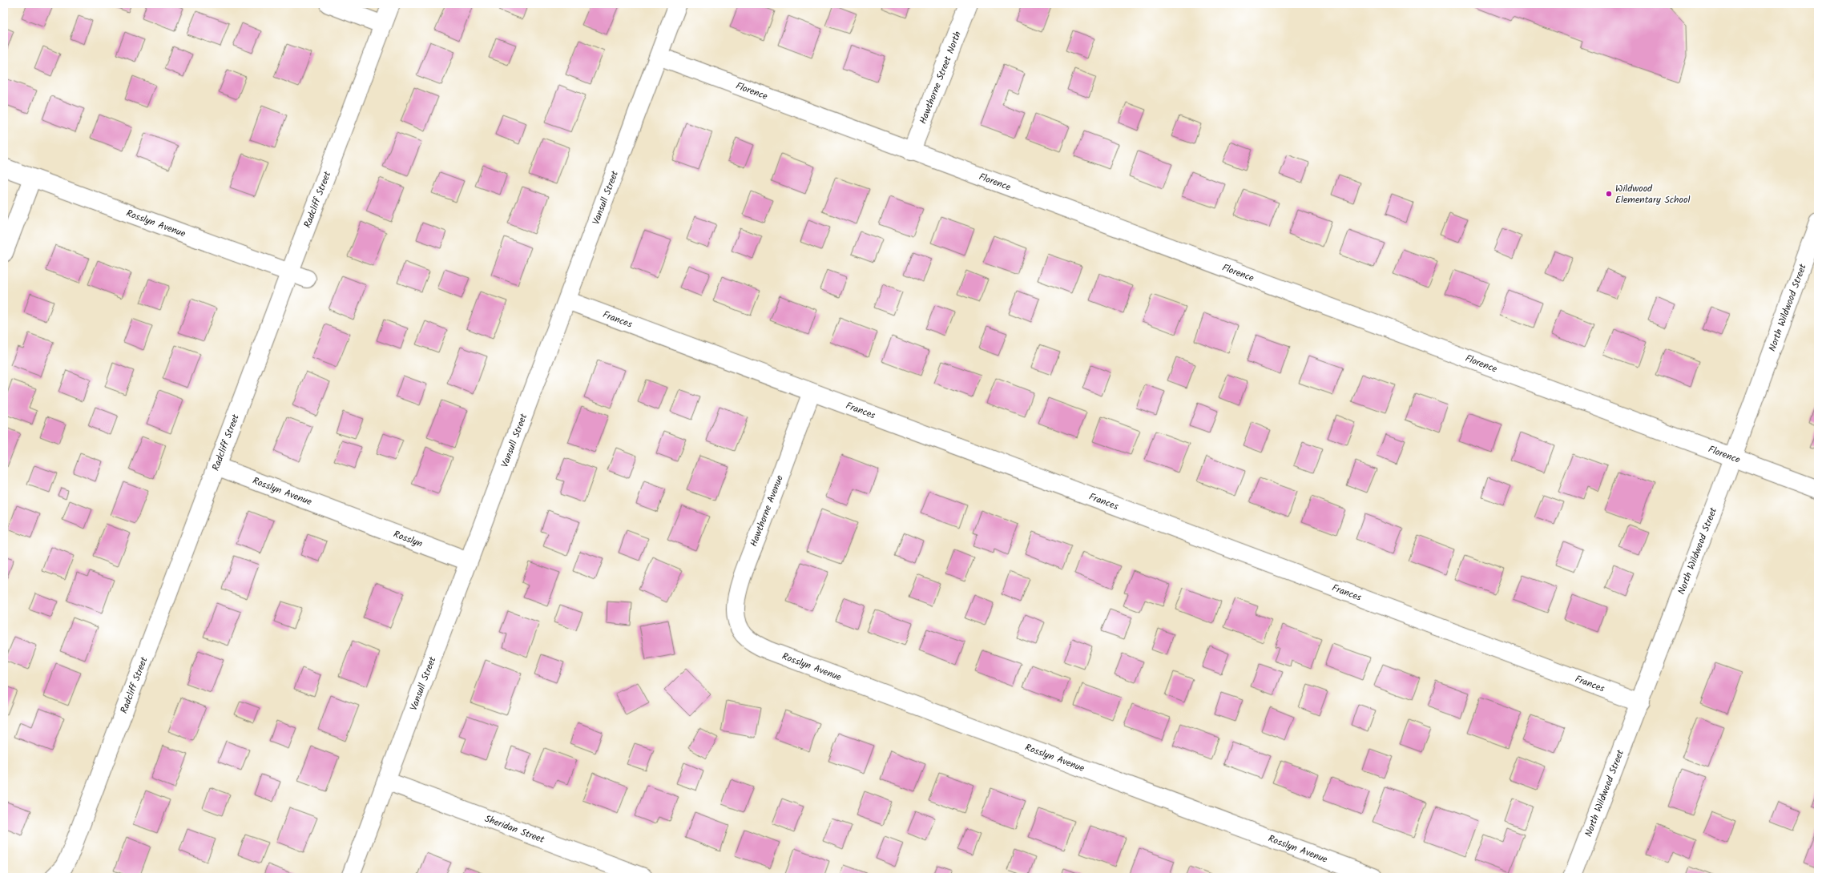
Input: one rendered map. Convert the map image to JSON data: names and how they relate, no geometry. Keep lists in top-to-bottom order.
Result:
{
  "streets": {
    "street": [
      "Hawthorne Street North",
      "Florence",
      "Vansull Street",
      "Radcliff Street",
      "Rosslyn Avenue",
      "North Wildwood Street",
      "Frances",
      "Hawthorne Avenue",
      "Rosslyn",
      "Sheridan Street"
    ]
  },
  "crossings": [
    ["Hawthorne Street North", "Florence"],
    ["Florence", "Vansull Street"],
    ["Florence", "North Wildwood Street"],
    ["Vansull Street", "Frances"],
    ["Vansull Street", "Rosslyn"],
    ["Vansull Street", "Sheridan Street"],
    ["Radcliff Street", "Rosslyn Avenue"],
    ["Rosslyn Avenue", "Hawthorne Avenue"],
    ["Rosslyn Avenue", "Rosslyn"],
    ["North Wildwood Street", "Frances"],
    ["Frances", "Hawthorne Avenue"]
  ],
  "places": ["Wildwood Elementary School"]
}
